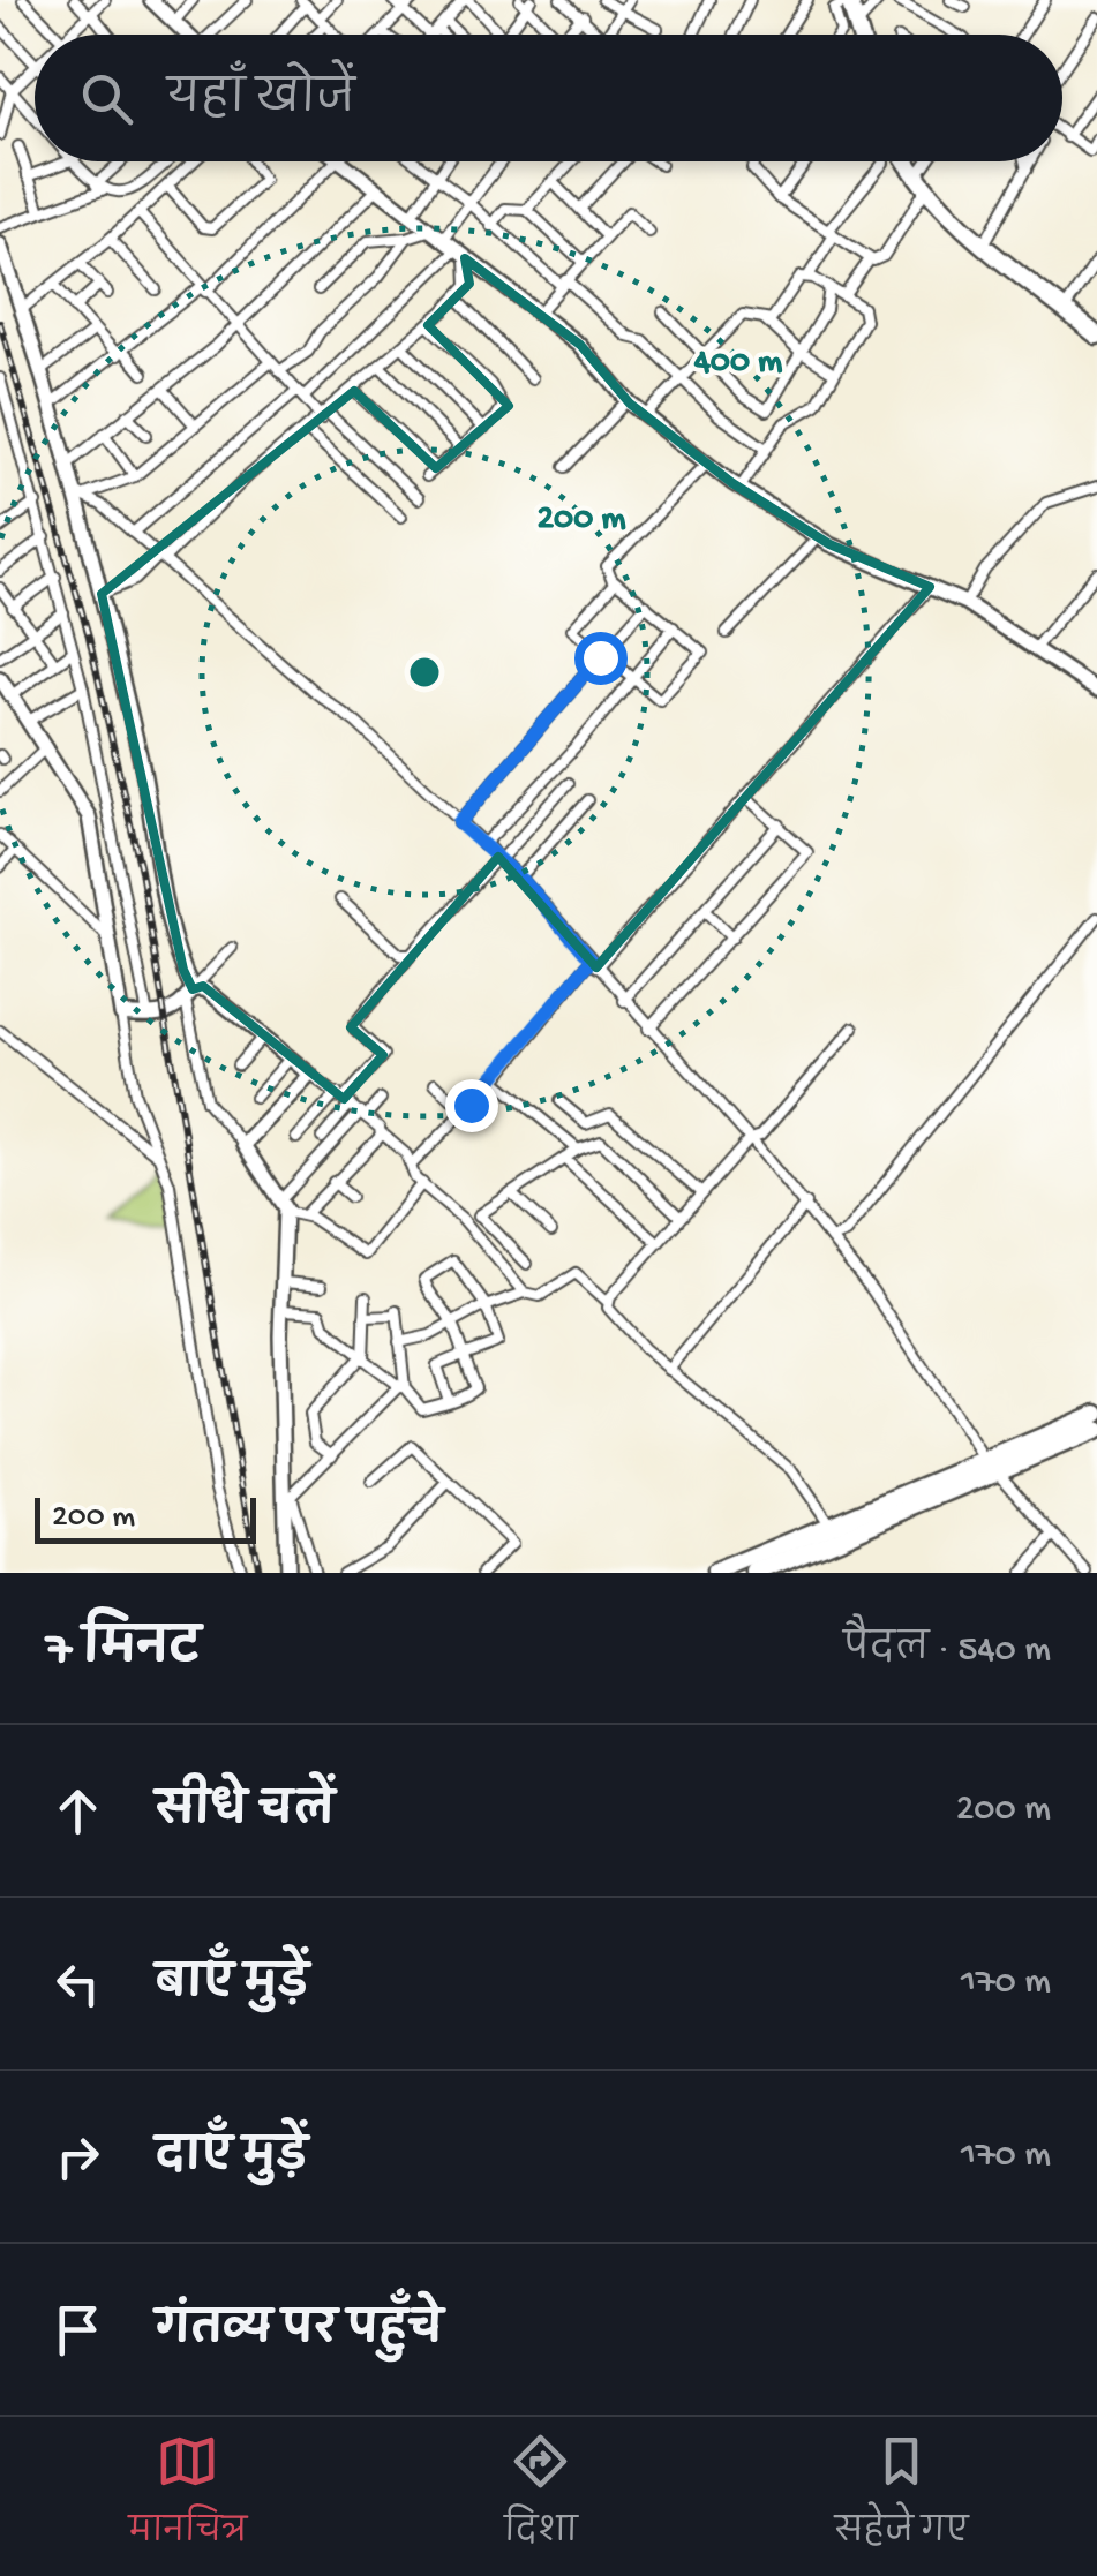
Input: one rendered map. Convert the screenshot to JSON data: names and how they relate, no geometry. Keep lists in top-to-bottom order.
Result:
{
  "scale_bar": "200 m",
  "page": {
    "search": "यहाँ खोजें",
    "scale": "200 m",
    "heading": ["7 मिनट", "पैदल · 540 m"],
    "list": [
      ["सीधे चलें", "200 m"],
      ["बाएँ मुड़ें", "170 m"],
      ["दाएँ मुड़ें", "170 m"],
      "गंतव्य पर पहुँचे"
    ],
    "nav": ["मानचित्र", "दिशा", "सहेजे गए"]
  },
  "rings": ["400 m", "200 m"]
}
